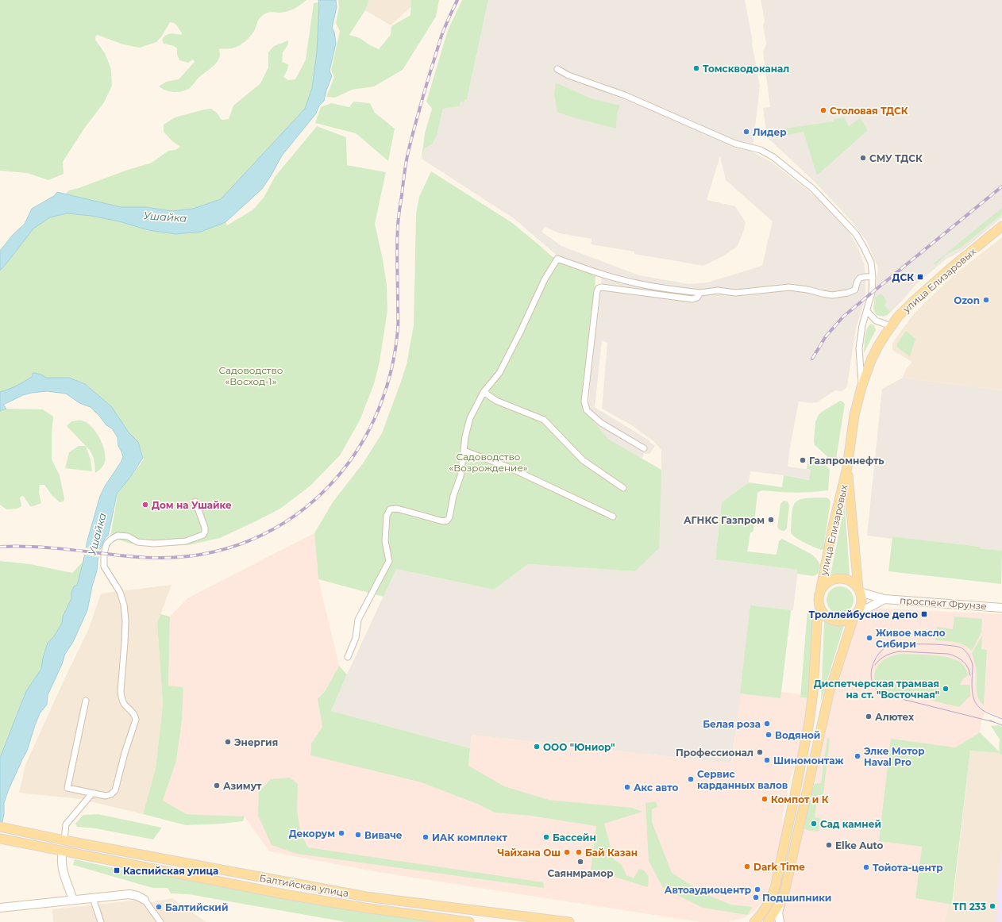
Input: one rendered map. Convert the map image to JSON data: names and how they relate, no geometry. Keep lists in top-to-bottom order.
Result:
{
  "streets": {
    "main road": ["улица Елизаровых", "Балтийская улица"],
    "street": ["проспект Фрунзе"]
  },
  "crossings": [
    ["улица Елизаровых", "проспект Фрунзе"]
  ],
  "water": ["Ушайка"],
  "parks": ["Садоводство «Восход-1»", "Садоводство «Возрождение»"],
  "places": {
    "other": [
      "Томскводоканал",
      "Столовая ТДСК",
      "Лидер",
      "СМУ ТДСК",
      "Ozon",
      "Газпромнефть",
      "Дом на Ушайке",
      "АГНКС Газпром",
      "Живое масло Сибири",
      "Диспетчерская трамвая на ст. \"Восточная\"",
      "Алютех",
      "Белая роза",
      "Водяной",
      "Энергия",
      "ООО \"Юниор\"",
      "Профессионал",
      "Элке Мотор Haval Pro",
      "Шиномонтаж",
      "Сервис карданных валов",
      "Азимут",
      "Акс авто",
      "Компот и К",
      "Сад камней",
      "Декорум",
      "Виваче",
      "ИАК комплект",
      "Бассейн",
      "Elke Auto",
      "Чайхана Ош",
      "Бай Казан",
      "Саянмрамор",
      "Dark Time",
      "Тойота-центр",
      "Автоаудиоцентр",
      "Подшипники",
      "ТП 233",
      "Балтийский"
    ],
    "transit": ["ДСК", "Троллейбусное депо", "Каспийская улица"]
  }
}
